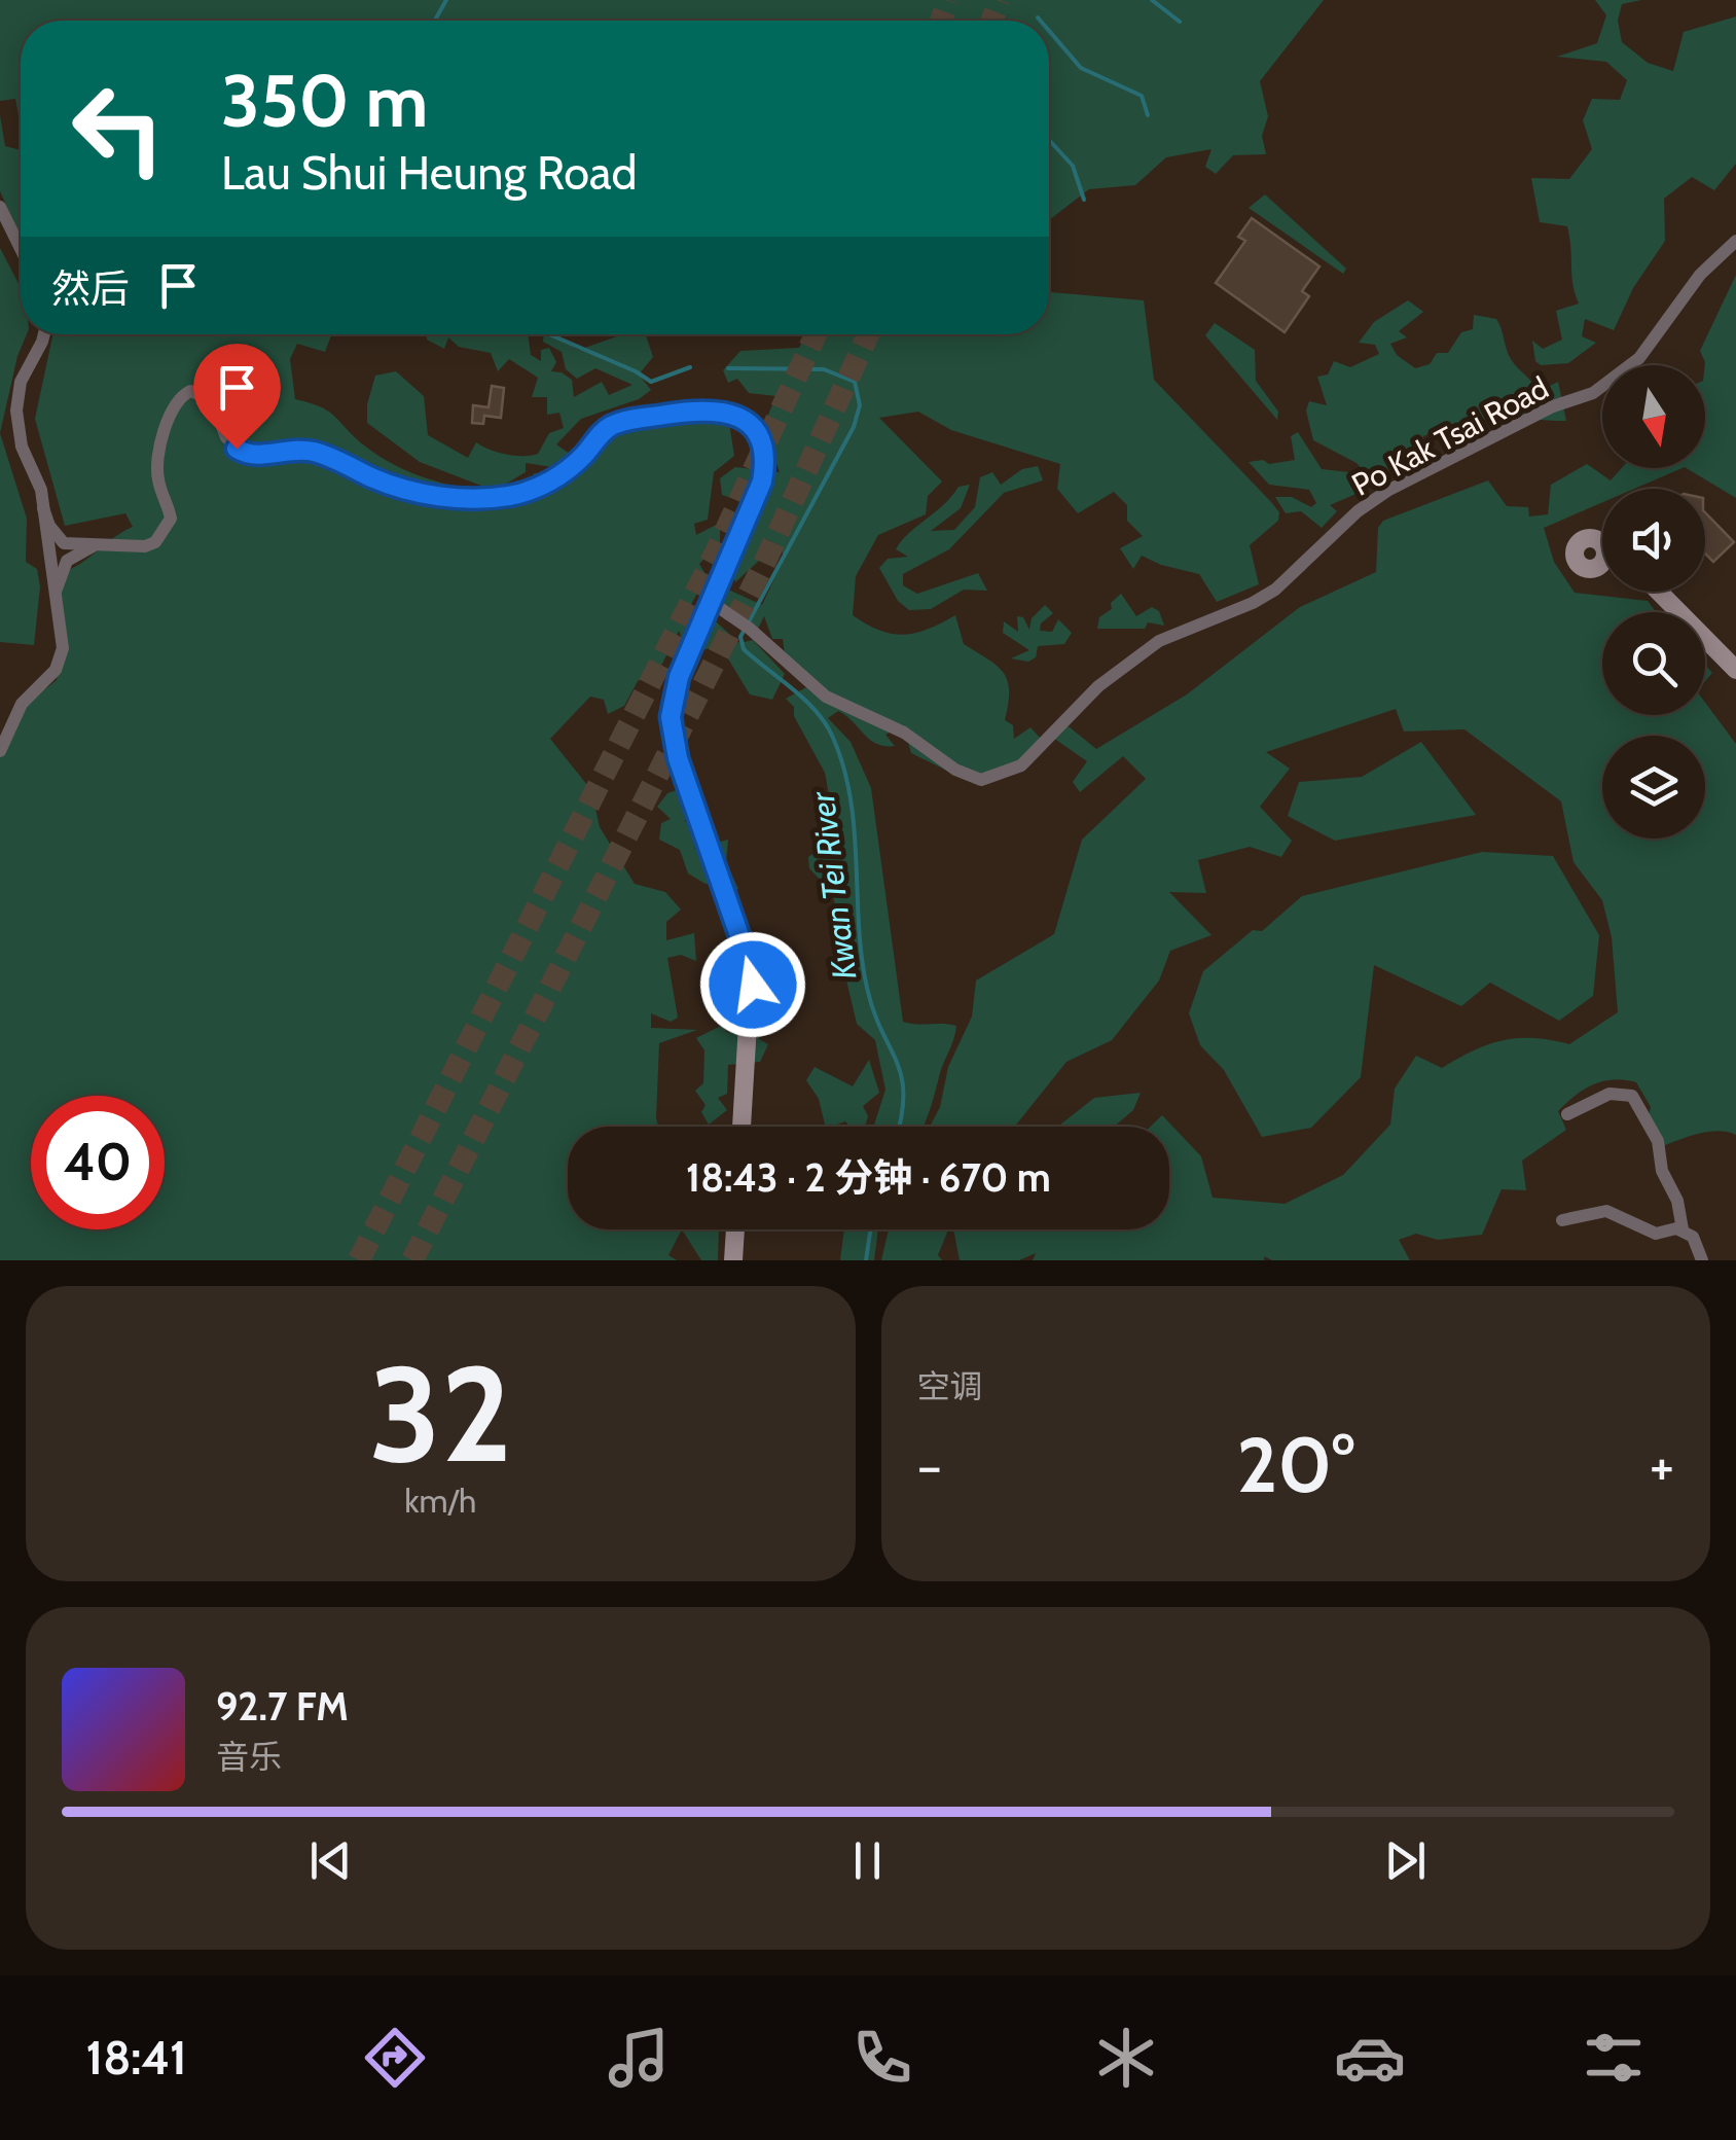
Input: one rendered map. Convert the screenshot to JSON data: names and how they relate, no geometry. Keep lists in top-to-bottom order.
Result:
{
  "streets": {
    "street": ["Po Kak Tsai Road"]
  },
  "water": ["Kwan Tei River"],
  "north": "bottom",
  "page": {
    "turn": ["350 m", "Lau Shui Heung Road"],
    "then": "然后",
    "limit": "40",
    "trip": "18:43 · 2 分钟 · 670 m",
    "tile": [
      ["32", "km/h"],
      "空调"
    ],
    "heat": ["−", "20°", "+"],
    "song": ["92.7 FM", "音乐"],
    "tabs": "18:41"
  }
}
